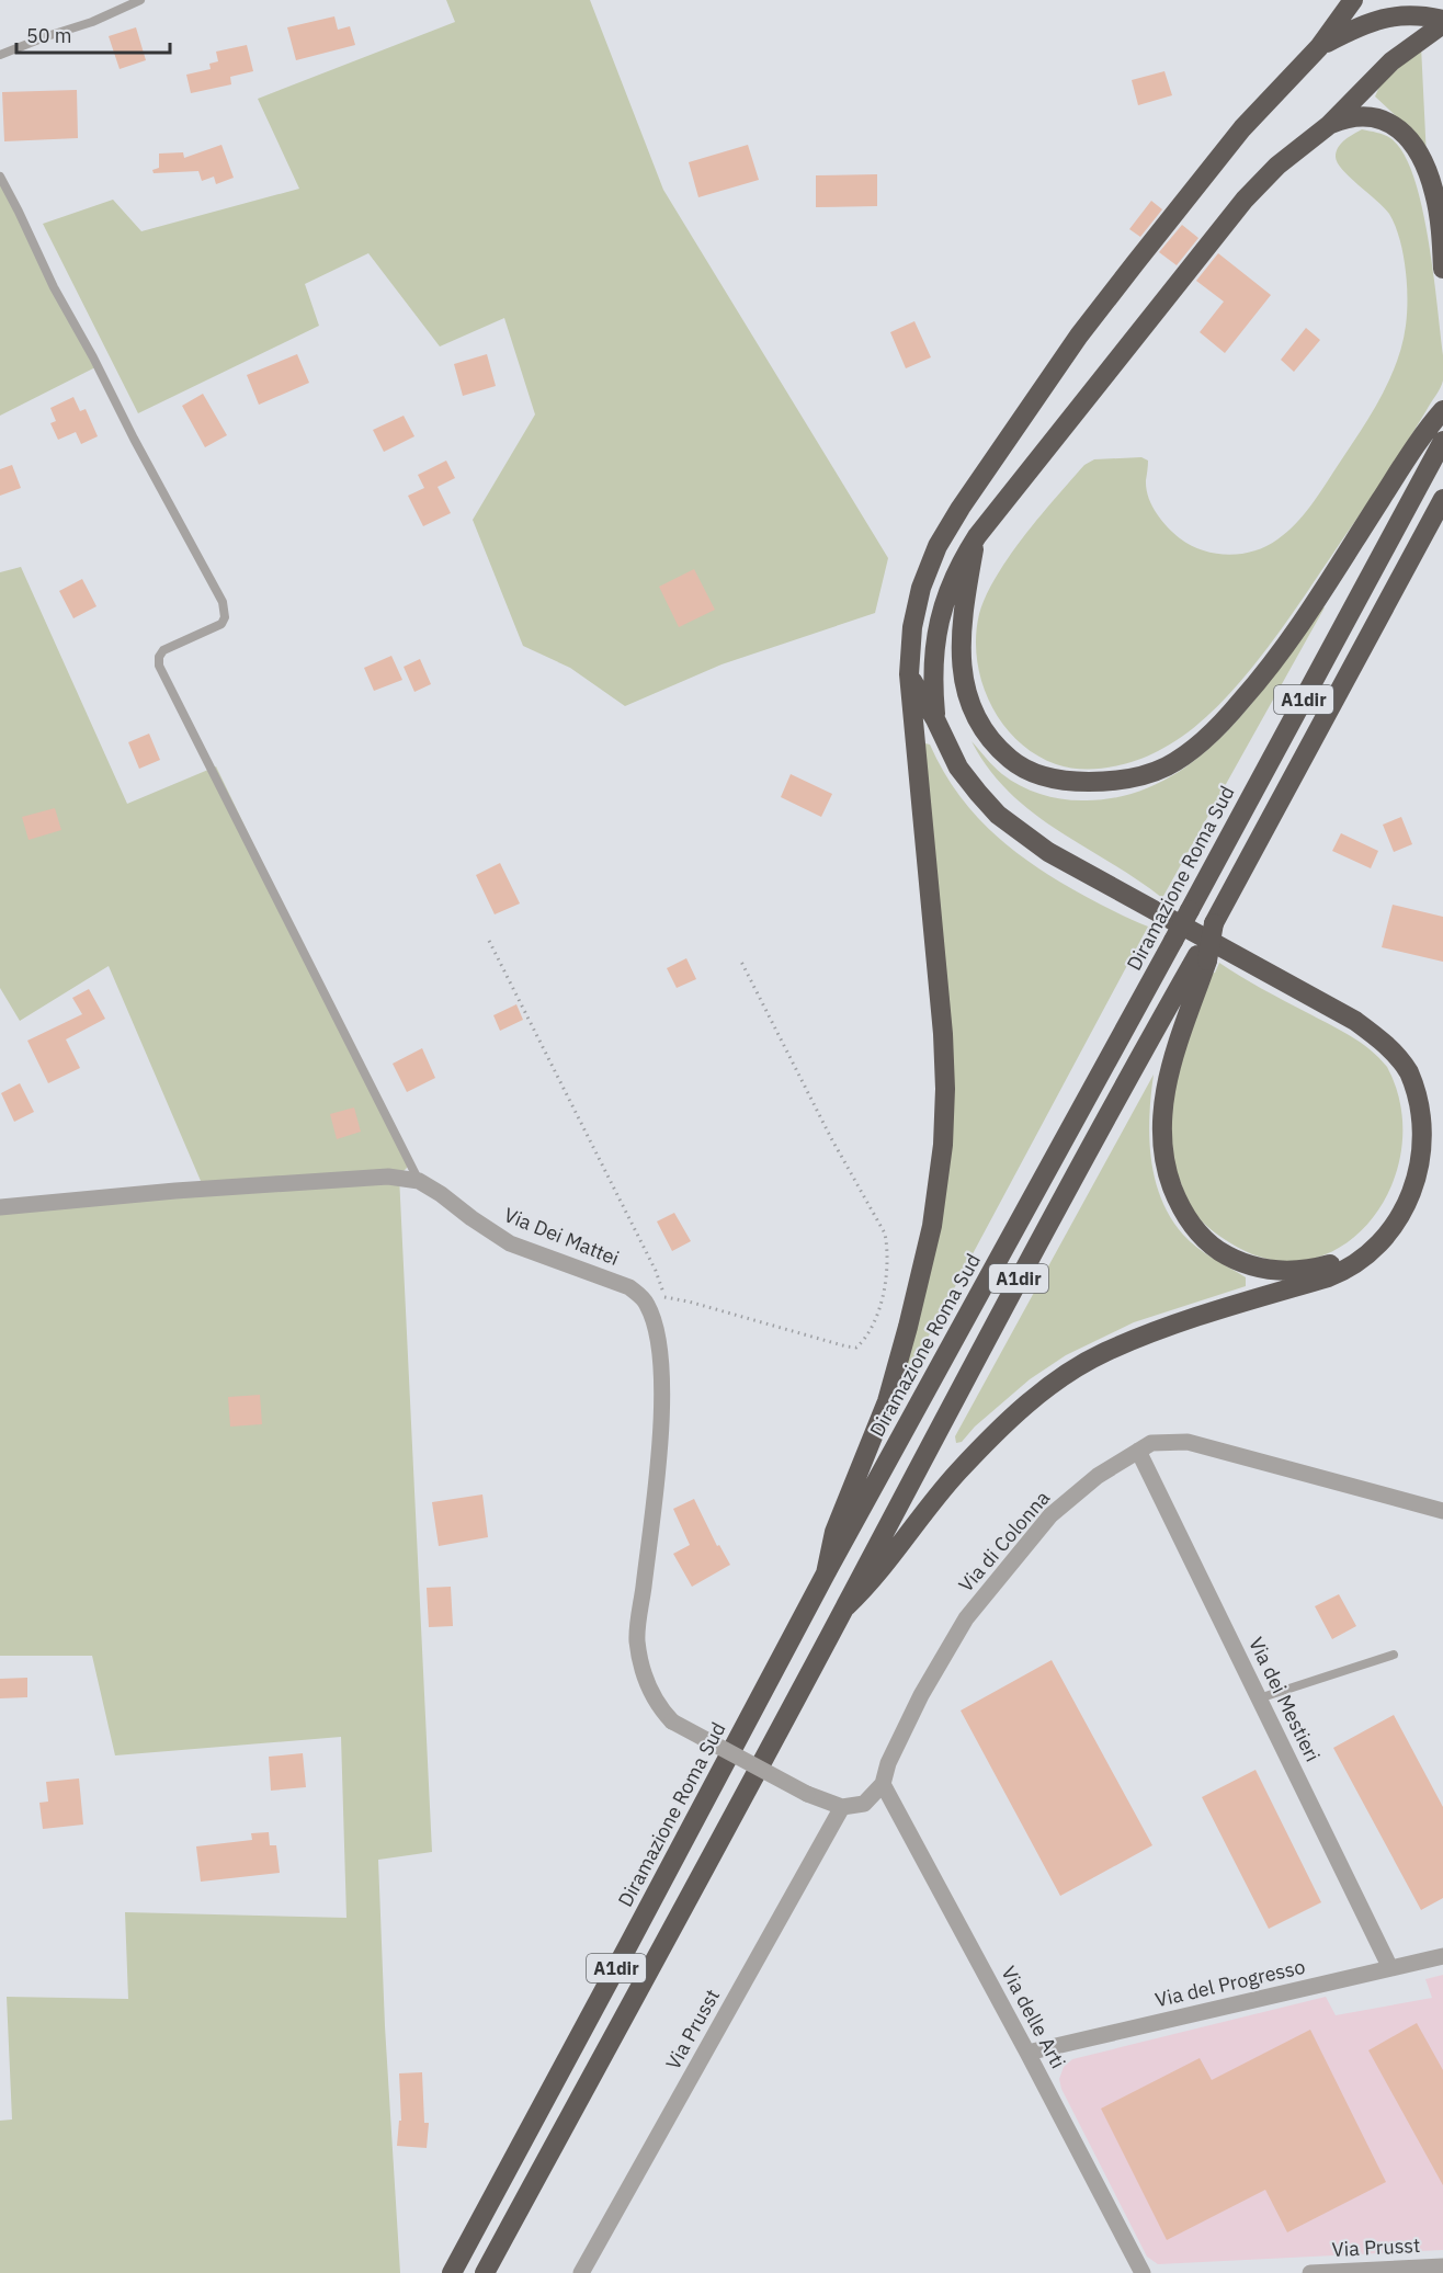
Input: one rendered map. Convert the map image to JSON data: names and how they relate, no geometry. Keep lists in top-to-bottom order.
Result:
{
  "streets": {
    "highway": ["A1dir", "Diramazione Roma Sud"],
    "street": [
      "Via Dei Mattei",
      "Via di Colonna",
      "Via dei Mestieri",
      "Via del Progresso",
      "Via delle Arti",
      "Via Prusst"
    ]
  },
  "crossings": [
    ["Via di Colonna", "Via dei Mestieri"],
    ["Via di Colonna", "Via delle Arti"],
    ["Via dei Mestieri", "Via del Progresso"],
    ["Via del Progresso", "Via delle Arti"]
  ],
  "scale_bar": "50 m"
}
